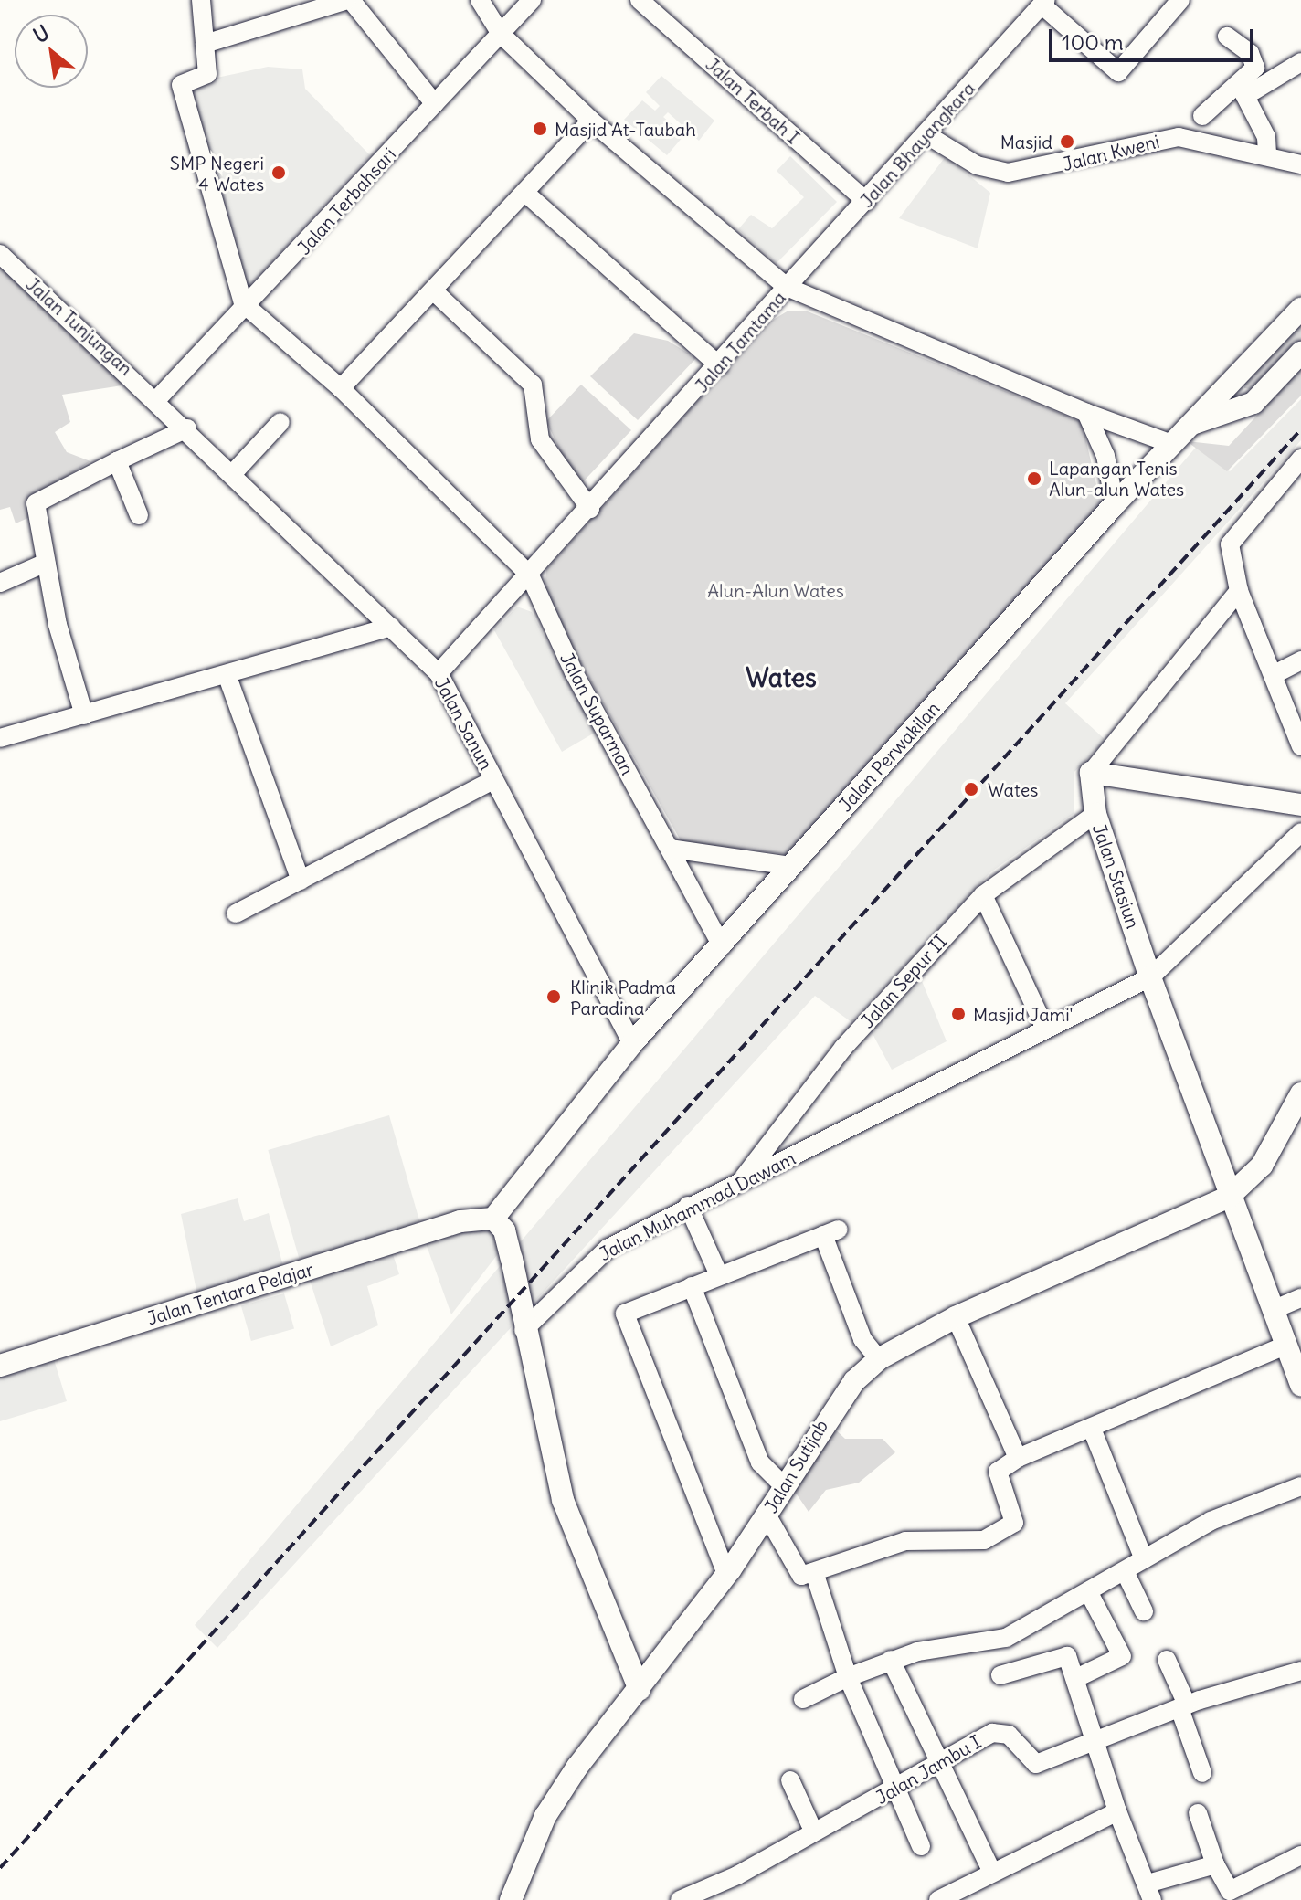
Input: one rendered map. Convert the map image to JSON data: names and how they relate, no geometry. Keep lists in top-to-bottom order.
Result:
{
  "streets": {
    "main road": [
      "Jalan Perwakilan",
      "Jalan Stasiun",
      "Jalan Tentara Pelajar",
      "Jalan Sutijab"
    ],
    "street": [
      "Jalan Terbah I",
      "Jalan Bhayangkara",
      "Jalan Kweni",
      "Jalan Terbahsari",
      "Jalan Tunjungan",
      "Jalan Tamtama",
      "Jalan Suparman",
      "Jalan Sanun",
      "Jalan Sepur II",
      "Jalan Muhammad Dawam",
      "Jalan Jambu I"
    ]
  },
  "crossings": [
    ["Jalan Terbah I", "Jalan Bhayangkara"],
    ["Jalan Bhayangkara", "Jalan Kweni"],
    ["Jalan Bhayangkara", "Jalan Tamtama"],
    ["Jalan Terbahsari", "Jalan Tunjungan"],
    ["Jalan Terbahsari", "Jalan Suparman"],
    ["Jalan Terbahsari", "Jalan Sanun"],
    ["Jalan Tunjungan", "Jalan Sanun"],
    ["Jalan Tamtama", "Jalan Suparman"],
    ["Jalan Tamtama", "Jalan Sanun"],
    ["Jalan Tamtama", "Jalan Perwakilan"],
    ["Jalan Suparman", "Jalan Perwakilan"],
    ["Jalan Sanun", "Jalan Perwakilan"],
    ["Jalan Perwakilan", "Jalan Tentara Pelajar"],
    ["Jalan Stasiun", "Jalan Sepur II"],
    ["Jalan Stasiun", "Jalan Muhammad Dawam"],
    ["Jalan Stasiun", "Jalan Sutijab"],
    ["Jalan Sepur II", "Jalan Muhammad Dawam"]
  ],
  "districts": ["Wates"],
  "parks": ["Alun-Alun Wates"],
  "places": [
    "Masjid At-Taubah",
    "Masjid",
    "SMP Negeri 4 Wates",
    "Lapangan Tenis Alun-alun Wates",
    "Wates",
    "Klinik Padma Paradina",
    "Masjid Jami'"
  ],
  "scale_bar": "100 m",
  "north": "top left"
}
